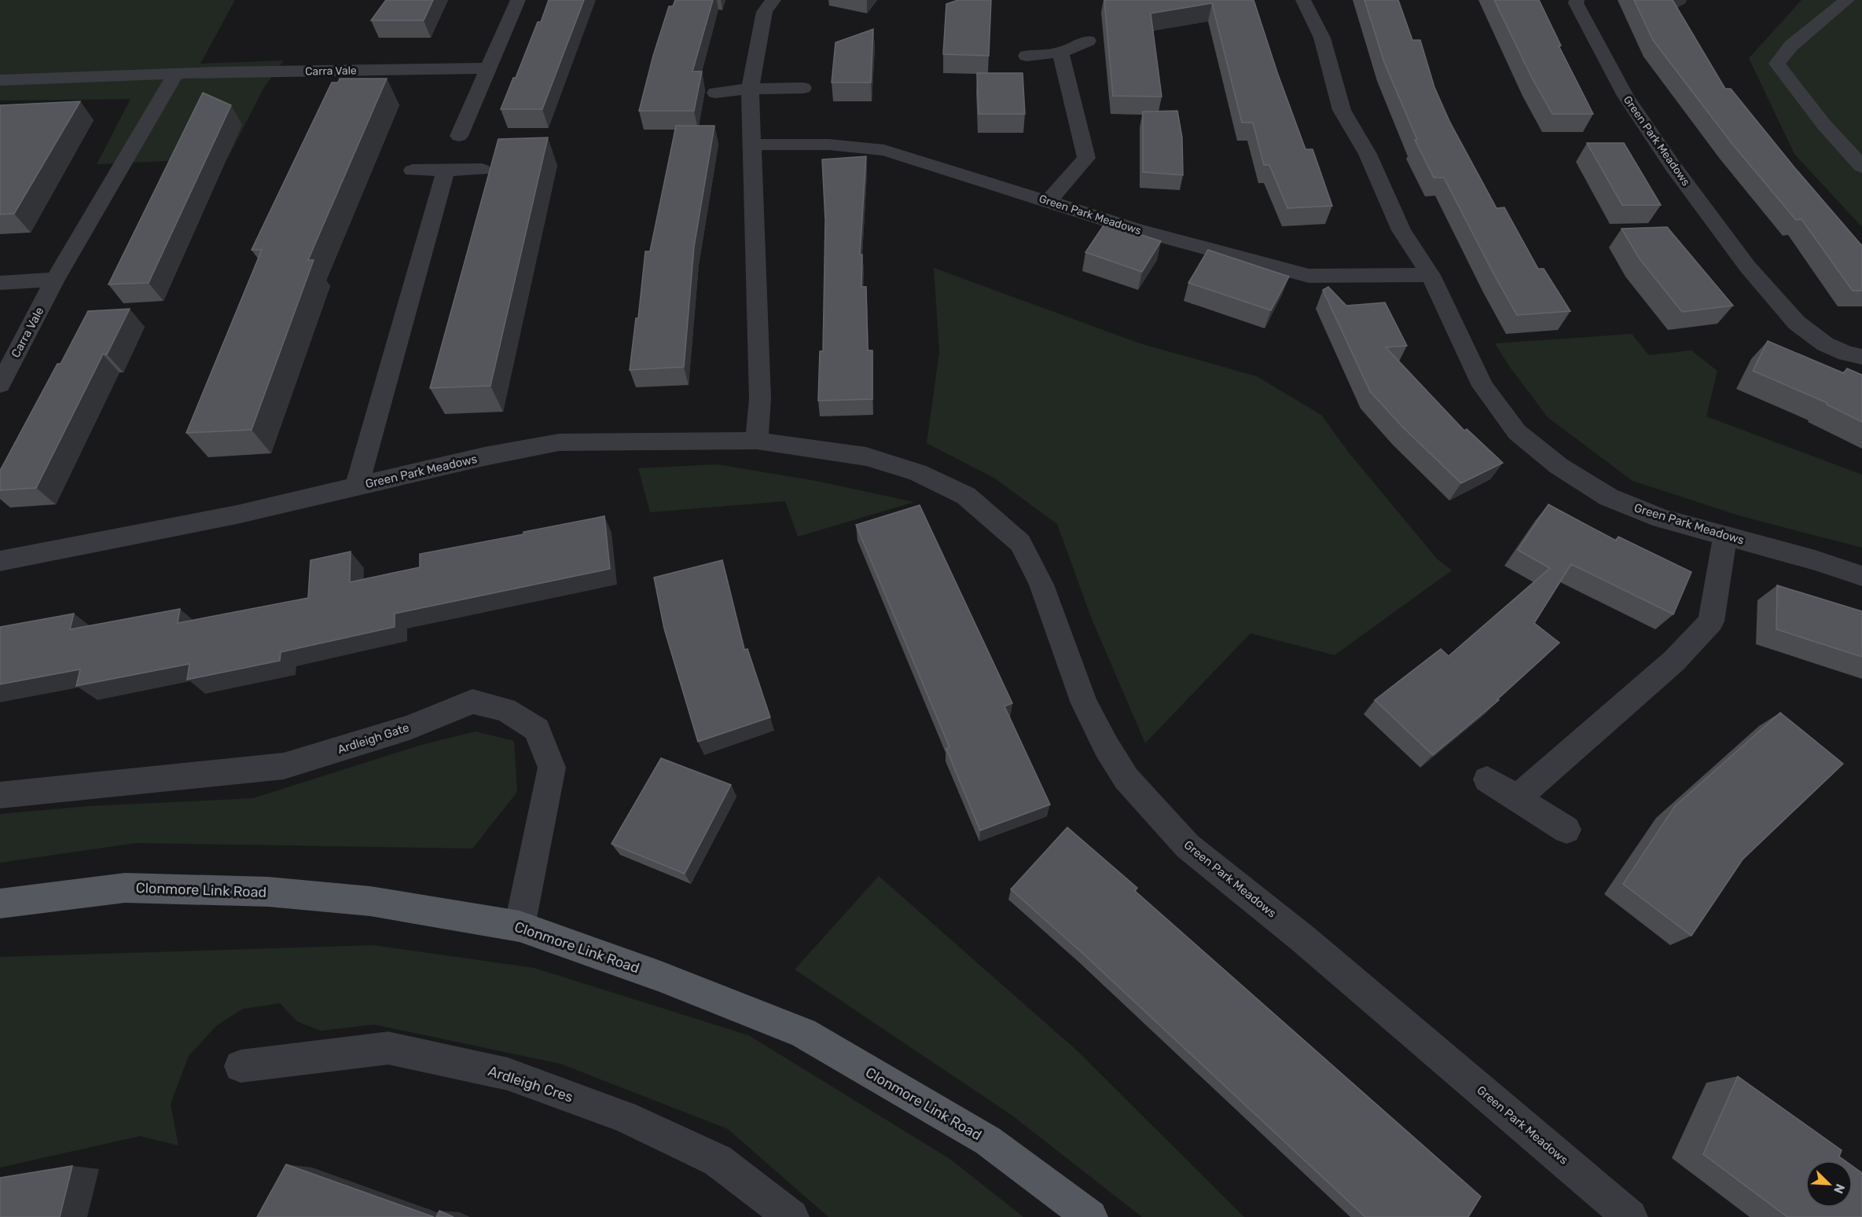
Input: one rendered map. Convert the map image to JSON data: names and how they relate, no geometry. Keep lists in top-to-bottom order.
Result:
{
  "streets": {
    "main road": ["Clonmore Link Road"],
    "street": [
      "Carra Vale",
      "Green Park Meadows",
      "Ardleigh Gate",
      "Ardleigh Cres"
    ]
  },
  "crossings": [
    ["Ardleigh Gate", "Clonmore Link Road"]
  ],
  "north": "bottom right"
}
